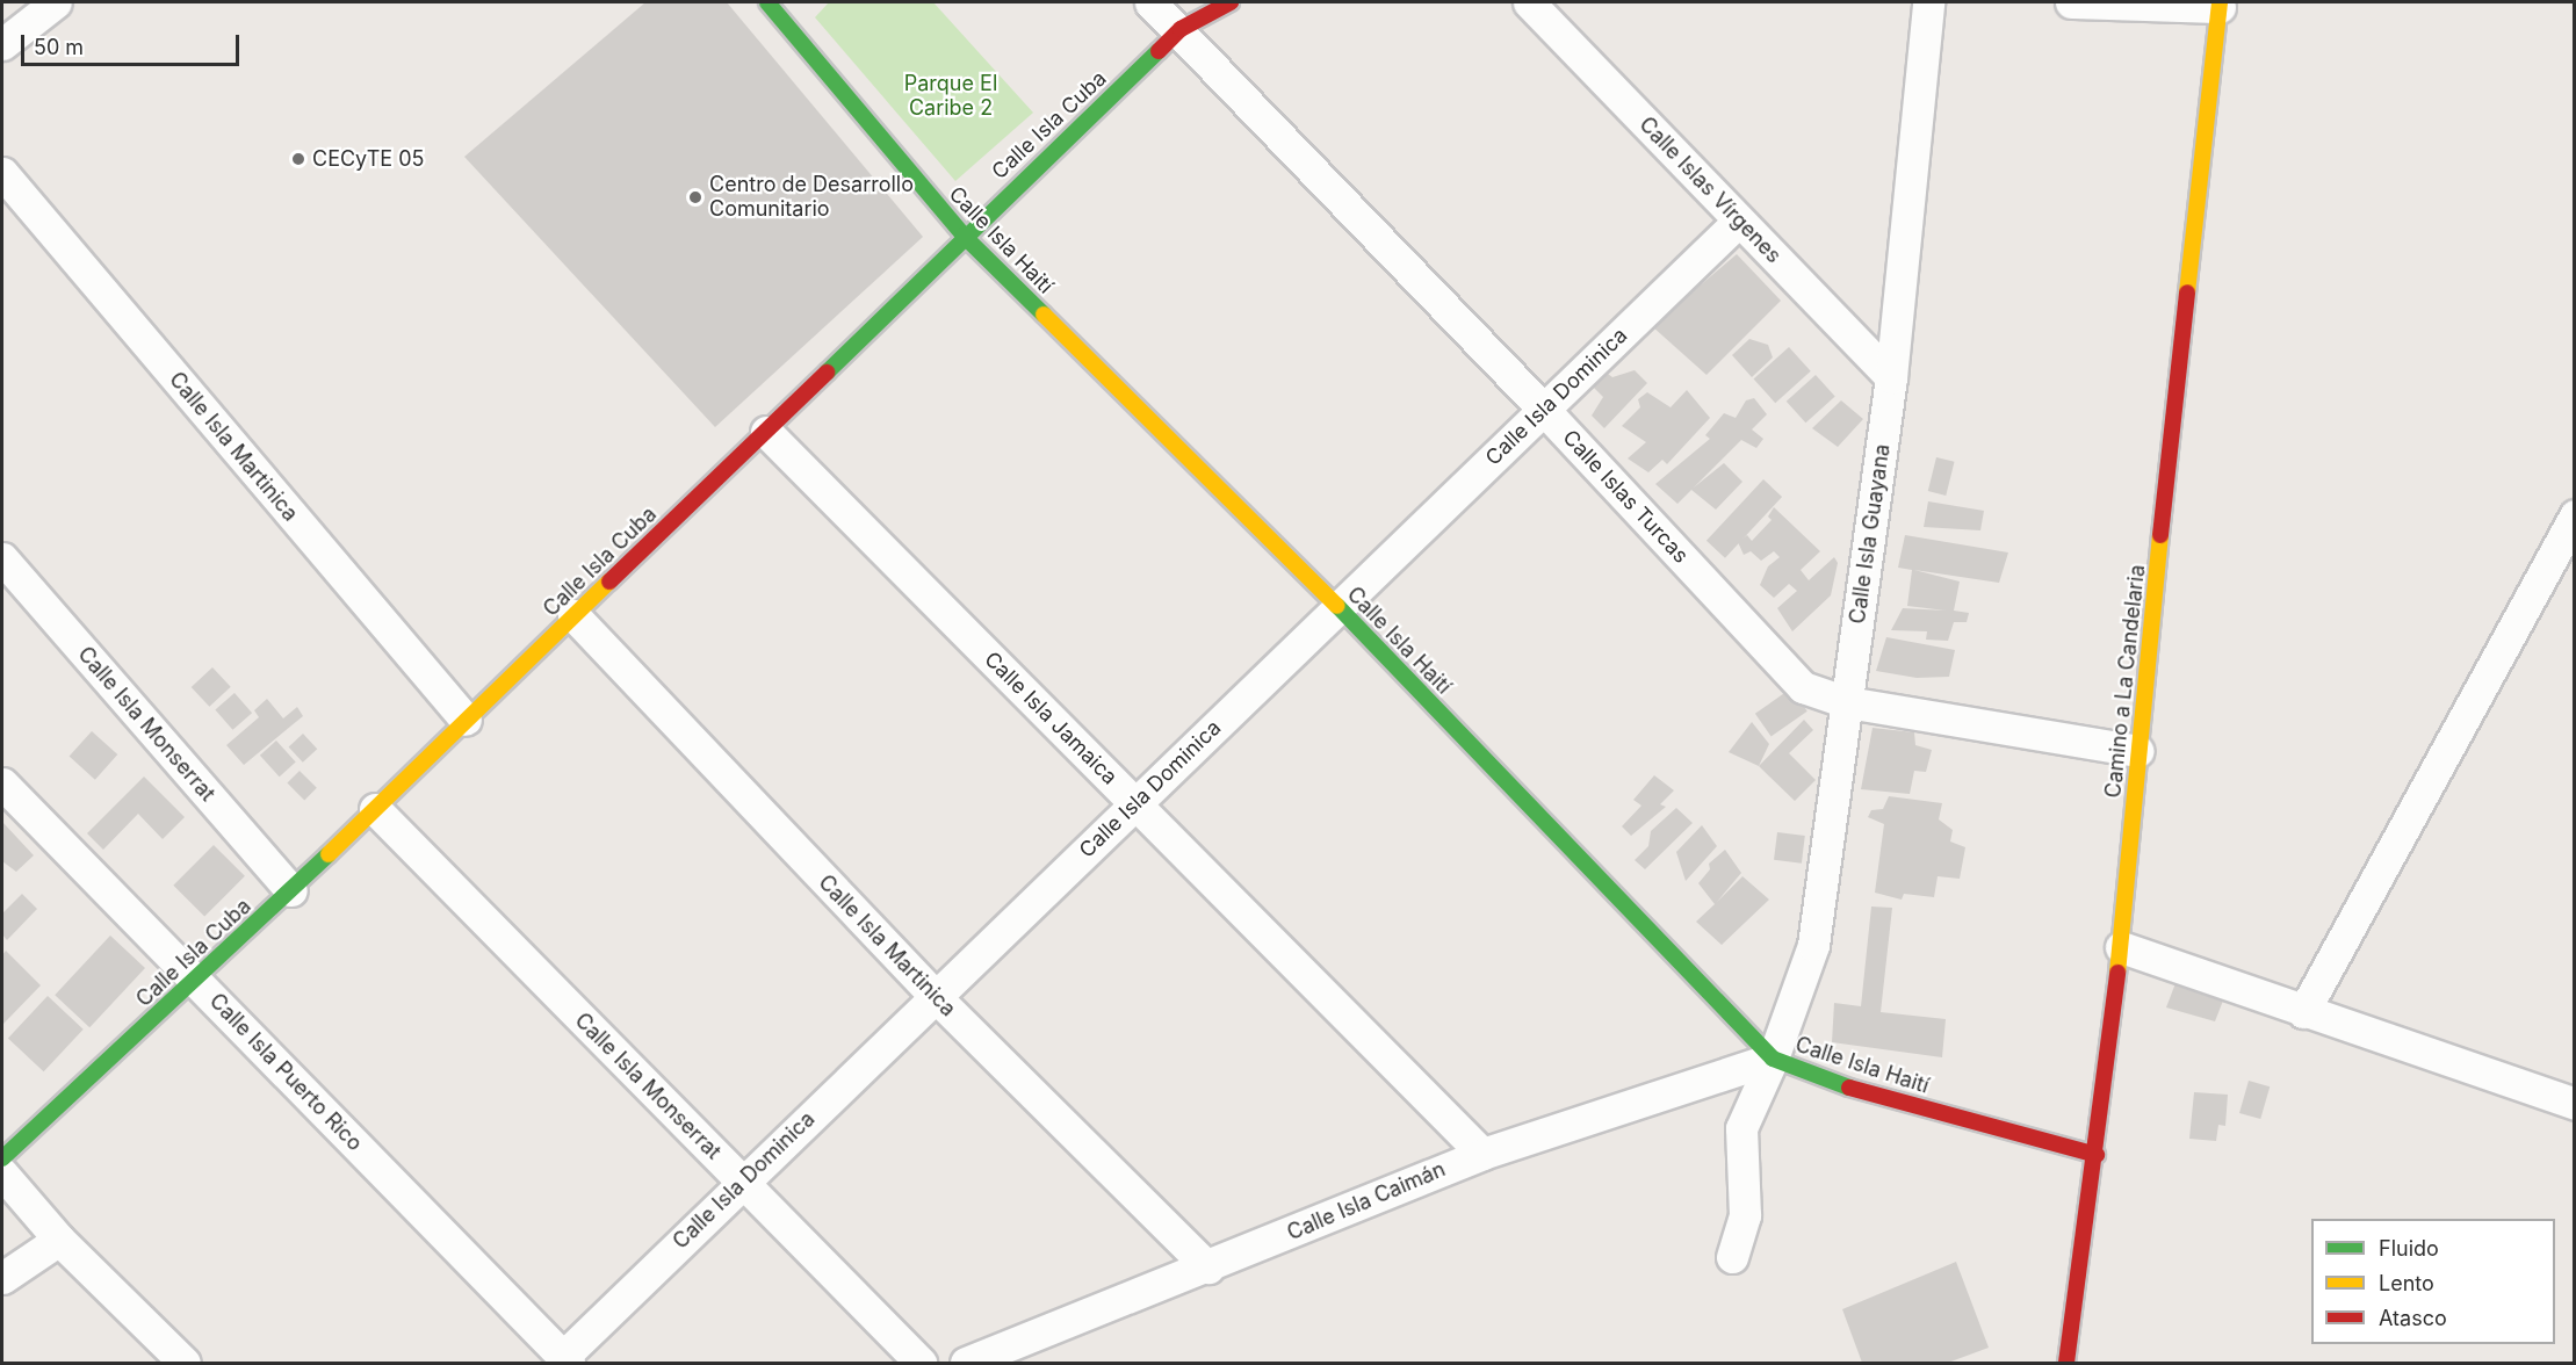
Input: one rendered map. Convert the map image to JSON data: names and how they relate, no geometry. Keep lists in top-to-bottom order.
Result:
{
  "streets": {
    "street": [
      "Calle Isla Cuba",
      "Calle Islas Vírgenes",
      "Calle Isla Haití",
      "Calle Isla Dominica",
      "Calle Isla Martinica",
      "Calle Islas Turcas",
      "Calle Isla Guayana",
      "Camino a La Candelaria",
      "Calle Isla Jamaica",
      "Calle Isla Monserrat",
      "Calle Isla Puerto Rico",
      "Calle Isla Caimán"
    ]
  },
  "crossings": [
    ["Calle Isla Cuba", "Calle Isla Haití"],
    ["Calle Isla Cuba", "Calle Isla Martinica"],
    ["Calle Isla Cuba", "Calle Islas Turcas"],
    ["Calle Isla Cuba", "Calle Isla Jamaica"],
    ["Calle Isla Cuba", "Calle Isla Monserrat"],
    ["Calle Isla Cuba", "Calle Isla Puerto Rico"],
    ["Calle Islas Vírgenes", "Calle Isla Dominica"],
    ["Calle Islas Vírgenes", "Calle Isla Guayana"],
    ["Calle Isla Haití", "Calle Isla Dominica"],
    ["Calle Isla Haití", "Calle Isla Guayana"],
    ["Calle Isla Haití", "Camino a La Candelaria"],
    ["Calle Isla Haití", "Calle Isla Caimán"],
    ["Calle Isla Dominica", "Calle Isla Martinica"],
    ["Calle Isla Dominica", "Calle Islas Turcas"],
    ["Calle Isla Dominica", "Calle Isla Jamaica"],
    ["Calle Isla Dominica", "Calle Isla Monserrat"],
    ["Calle Isla Dominica", "Calle Isla Puerto Rico"],
    ["Calle Isla Martinica", "Calle Isla Caimán"],
    ["Calle Islas Turcas", "Calle Isla Guayana"],
    ["Calle Islas Turcas", "Camino a La Candelaria"],
    ["Calle Isla Guayana", "Calle Isla Caimán"],
    ["Calle Isla Jamaica", "Calle Isla Caimán"]
  ],
  "parks": ["Parque El Caribe 2"],
  "places": ["CECyTE 05", "Centro de Desarrollo Comunitario"],
  "legend": ["Fluido", "Lento", "Atasco"],
  "scale_bar": "50 m"
}
